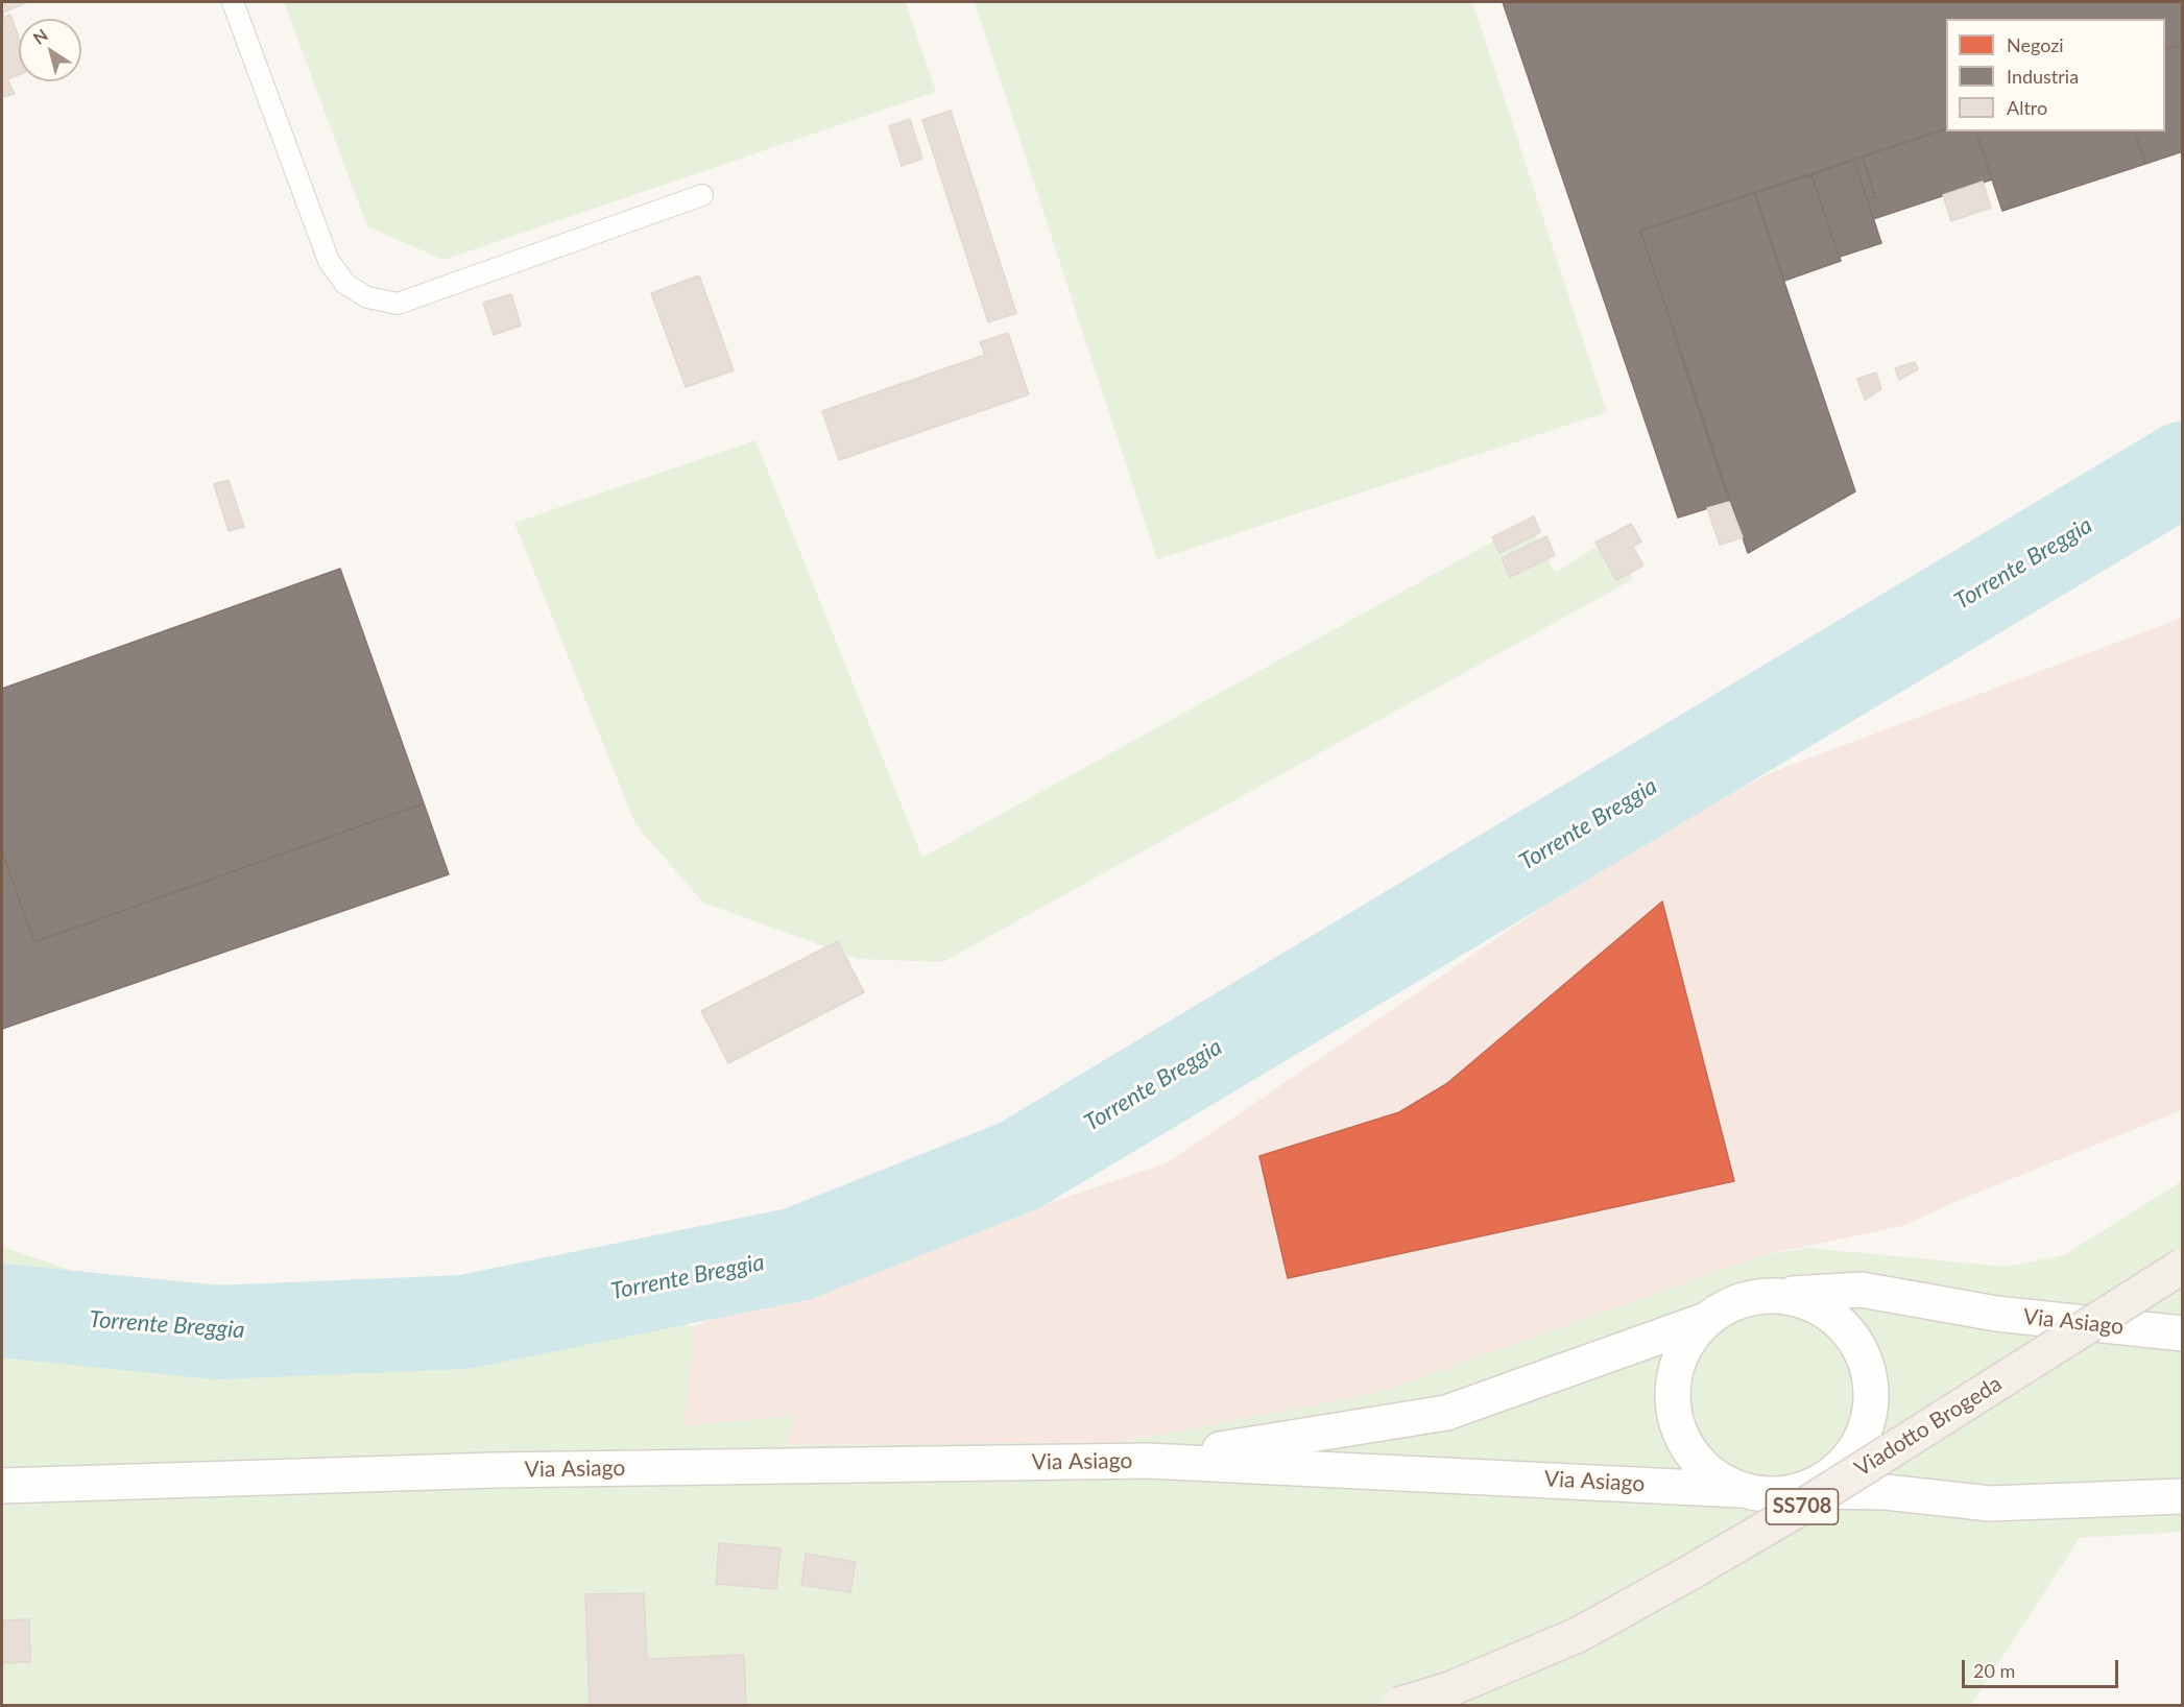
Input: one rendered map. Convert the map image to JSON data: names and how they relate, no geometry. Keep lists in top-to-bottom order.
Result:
{
  "streets": {
    "main road": ["Viadotto Brogeda", "SS708"],
    "street": ["Via Asiago"]
  },
  "crossings": [
    ["Via Asiago", "SS708"]
  ],
  "water": ["Torrente Breggia"],
  "legend": ["Negozi", "Industria", "Altro"],
  "scale_bar": "20 m",
  "north": "top left"
}
